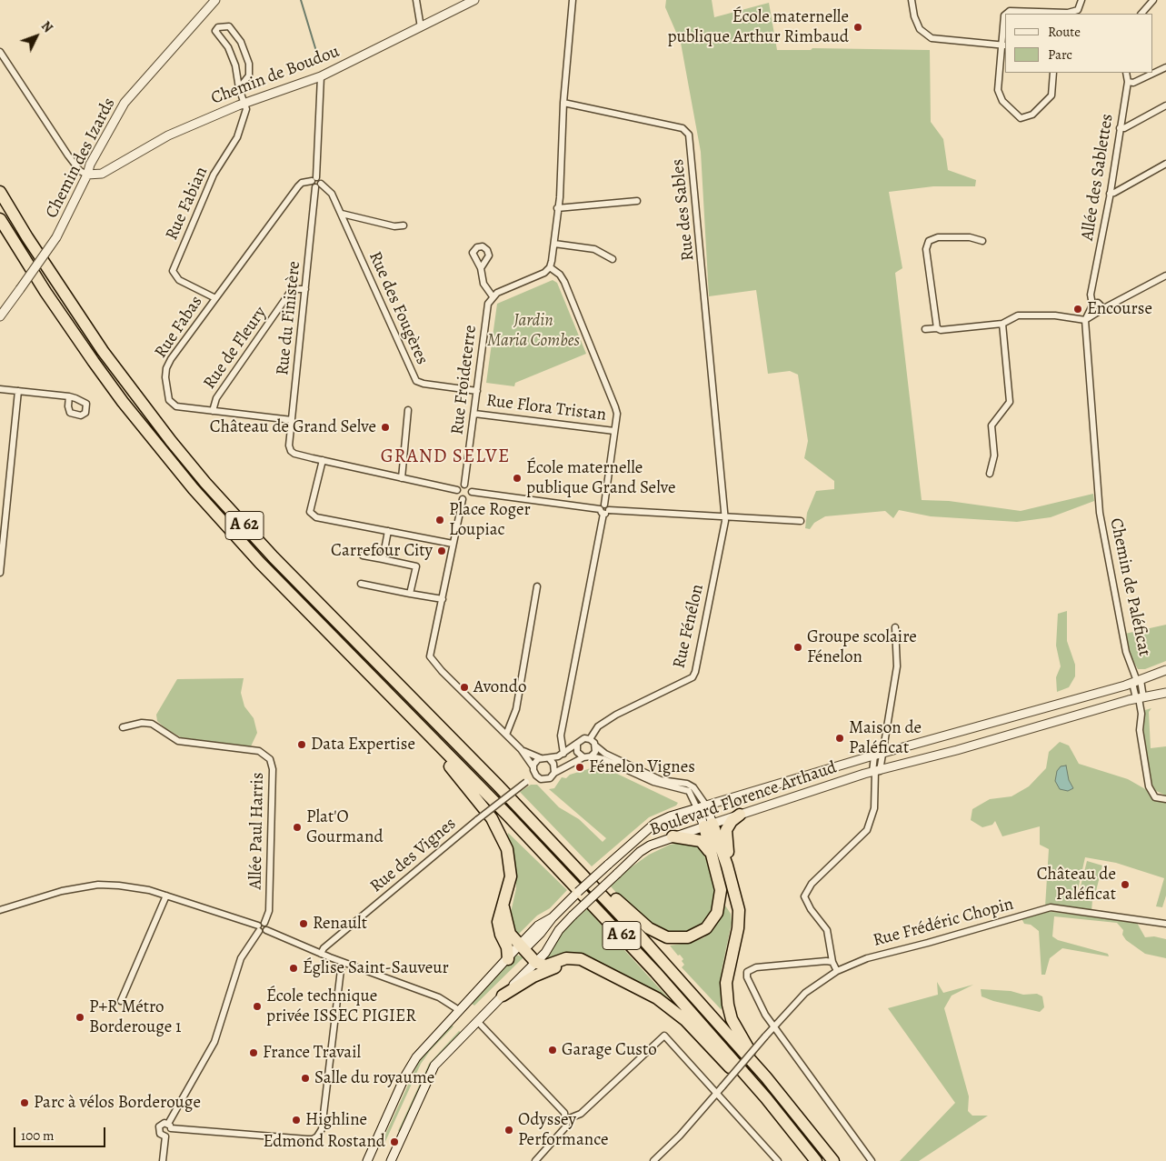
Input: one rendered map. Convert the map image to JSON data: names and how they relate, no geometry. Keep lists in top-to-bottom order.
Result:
{
  "streets": {
    "highway": ["A 62"],
    "street": [
      "Chemin de Boudou",
      "Chemin des Izards",
      "Allée des Sablettes",
      "Rue Fabian",
      "Rue des Sables",
      "Rue des Fougères",
      "Rue du Finistère",
      "Rue Fabas",
      "Rue de Fleury",
      "Rue Froideterre",
      "Rue Flora Tristan",
      "Chemin de Paléficat",
      "Rue Fénélon",
      "Boulevard Florence Arthaud",
      "Allée Paul Harris",
      "Rue des Vignes",
      "Rue Frédéric Chopin"
    ]
  },
  "crossings": [
    ["Chemin de Boudou", "Chemin des Izards"],
    ["Chemin de Boudou", "Rue Fabian"],
    ["Rue Fabian", "Rue Fabas"],
    ["Rue des Sables", "Rue Fénélon"],
    ["Rue des Fougères", "Rue du Finistère"],
    ["Rue des Fougères", "Rue Fabas"],
    ["Rue des Fougères", "Rue Froideterre"],
    ["Rue du Finistère", "Rue Fabas"],
    ["Rue du Finistère", "Rue de Fleury"],
    ["Rue Fabas", "Rue de Fleury"],
    ["Rue Froideterre", "Rue Flora Tristan"],
    ["Chemin de Paléficat", "Boulevard Florence Arthaud"]
  ],
  "districts": ["GRAND SELVE"],
  "parks": ["Jardin Maria Combes"],
  "places": [
    "École maternelle publique Arthur Rimbaud",
    "Encourse",
    "Château de Grand Selve",
    "École maternelle publique Grand Selve",
    "Place Roger Loupiac",
    "Carrefour City",
    "Groupe scolaire Fénelon",
    "Avondo",
    "Maison de Paléficat",
    "Data Expertise",
    "Fénelon Vignes",
    "Plat'O Gourmand",
    "Château de Paléficat",
    "Renault",
    "Église Saint-Sauveur",
    "École technique privée ISSEC PIGIER",
    "P+R Métro Borderouge 1",
    "Garage Custo",
    "France Travail",
    "Salle du royaume",
    "Parc à vélos Borderouge",
    "Highline",
    "Odyssey Performance",
    "Edmond Rostand"
  ],
  "legend": ["Route", "Parc"],
  "scale_bar": "100 m",
  "north": "top right"
}
